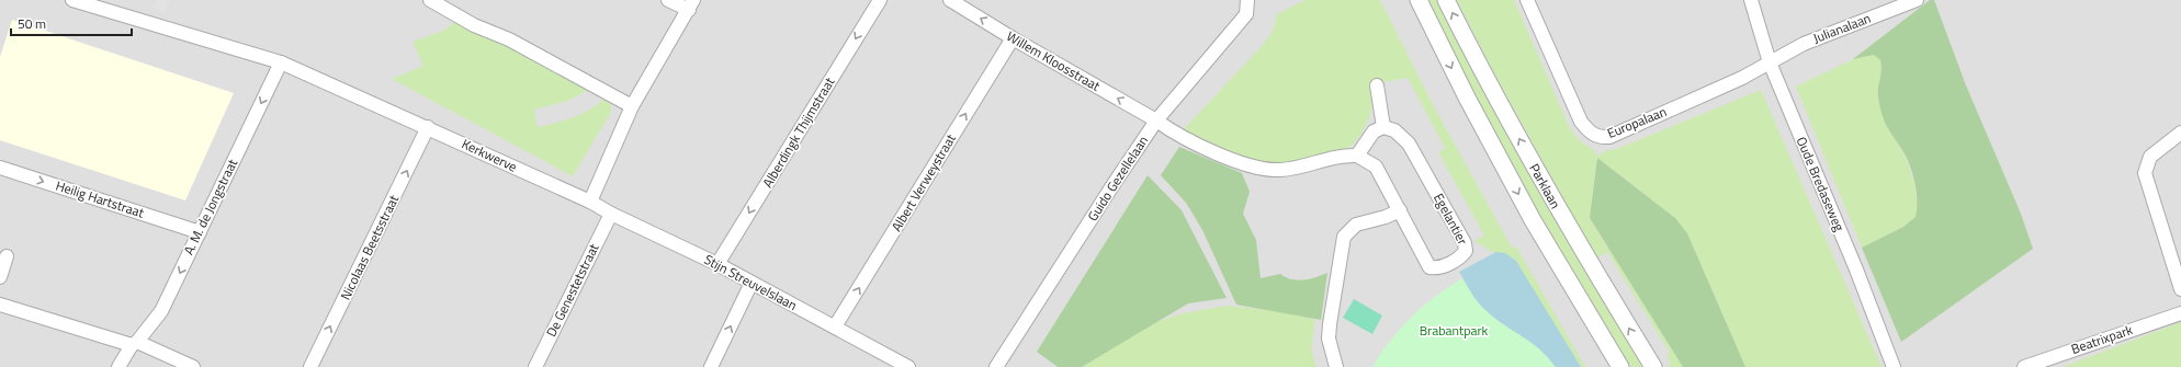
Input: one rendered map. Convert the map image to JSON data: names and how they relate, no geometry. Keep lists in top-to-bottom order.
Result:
{
  "streets": {
    "street": [
      "Julianalaan",
      "Willem Kloosstraat",
      "Europalaan",
      "Alberdingk Thijmstraat",
      "Kerkwerve",
      "Guido Gezellelaan",
      "Albert Verweystraat",
      "Oude Bredaseweg",
      "Parklaan",
      "Heilig Hartstraat",
      "A. M. de Jongstraat",
      "Egelantier",
      "Nicolaas Beetsstraat",
      "Stijn Streuvelslaan",
      "De Genestetstraat",
      "Beatrixpark"
    ]
  },
  "crossings": [
    ["Julianalaan", "Europalaan"],
    ["Julianalaan", "Oude Bredaseweg"],
    ["Willem Kloosstraat", "Guido Gezellelaan"],
    ["Willem Kloosstraat", "Albert Verweystraat"],
    ["Europalaan", "Oude Bredaseweg"],
    ["Alberdingk Thijmstraat", "Stijn Streuvelslaan"],
    ["Kerkwerve", "A. M. de Jongstraat"],
    ["Kerkwerve", "Nicolaas Beetsstraat"],
    ["Kerkwerve", "Stijn Streuvelslaan"],
    ["Albert Verweystraat", "Stijn Streuvelslaan"],
    ["Heilig Hartstraat", "A. M. de Jongstraat"],
    ["Stijn Streuvelslaan", "De Genestetstraat"]
  ],
  "one_way": [
    "Willem Kloosstraat",
    "Alberdingk Thijmstraat",
    "Albert Verweystraat",
    "Heilig Hartstraat",
    "A. M. de Jongstraat",
    "Nicolaas Beetsstraat"
  ],
  "parks": ["Brabantpark"],
  "scale_bar": "50 m"
}
